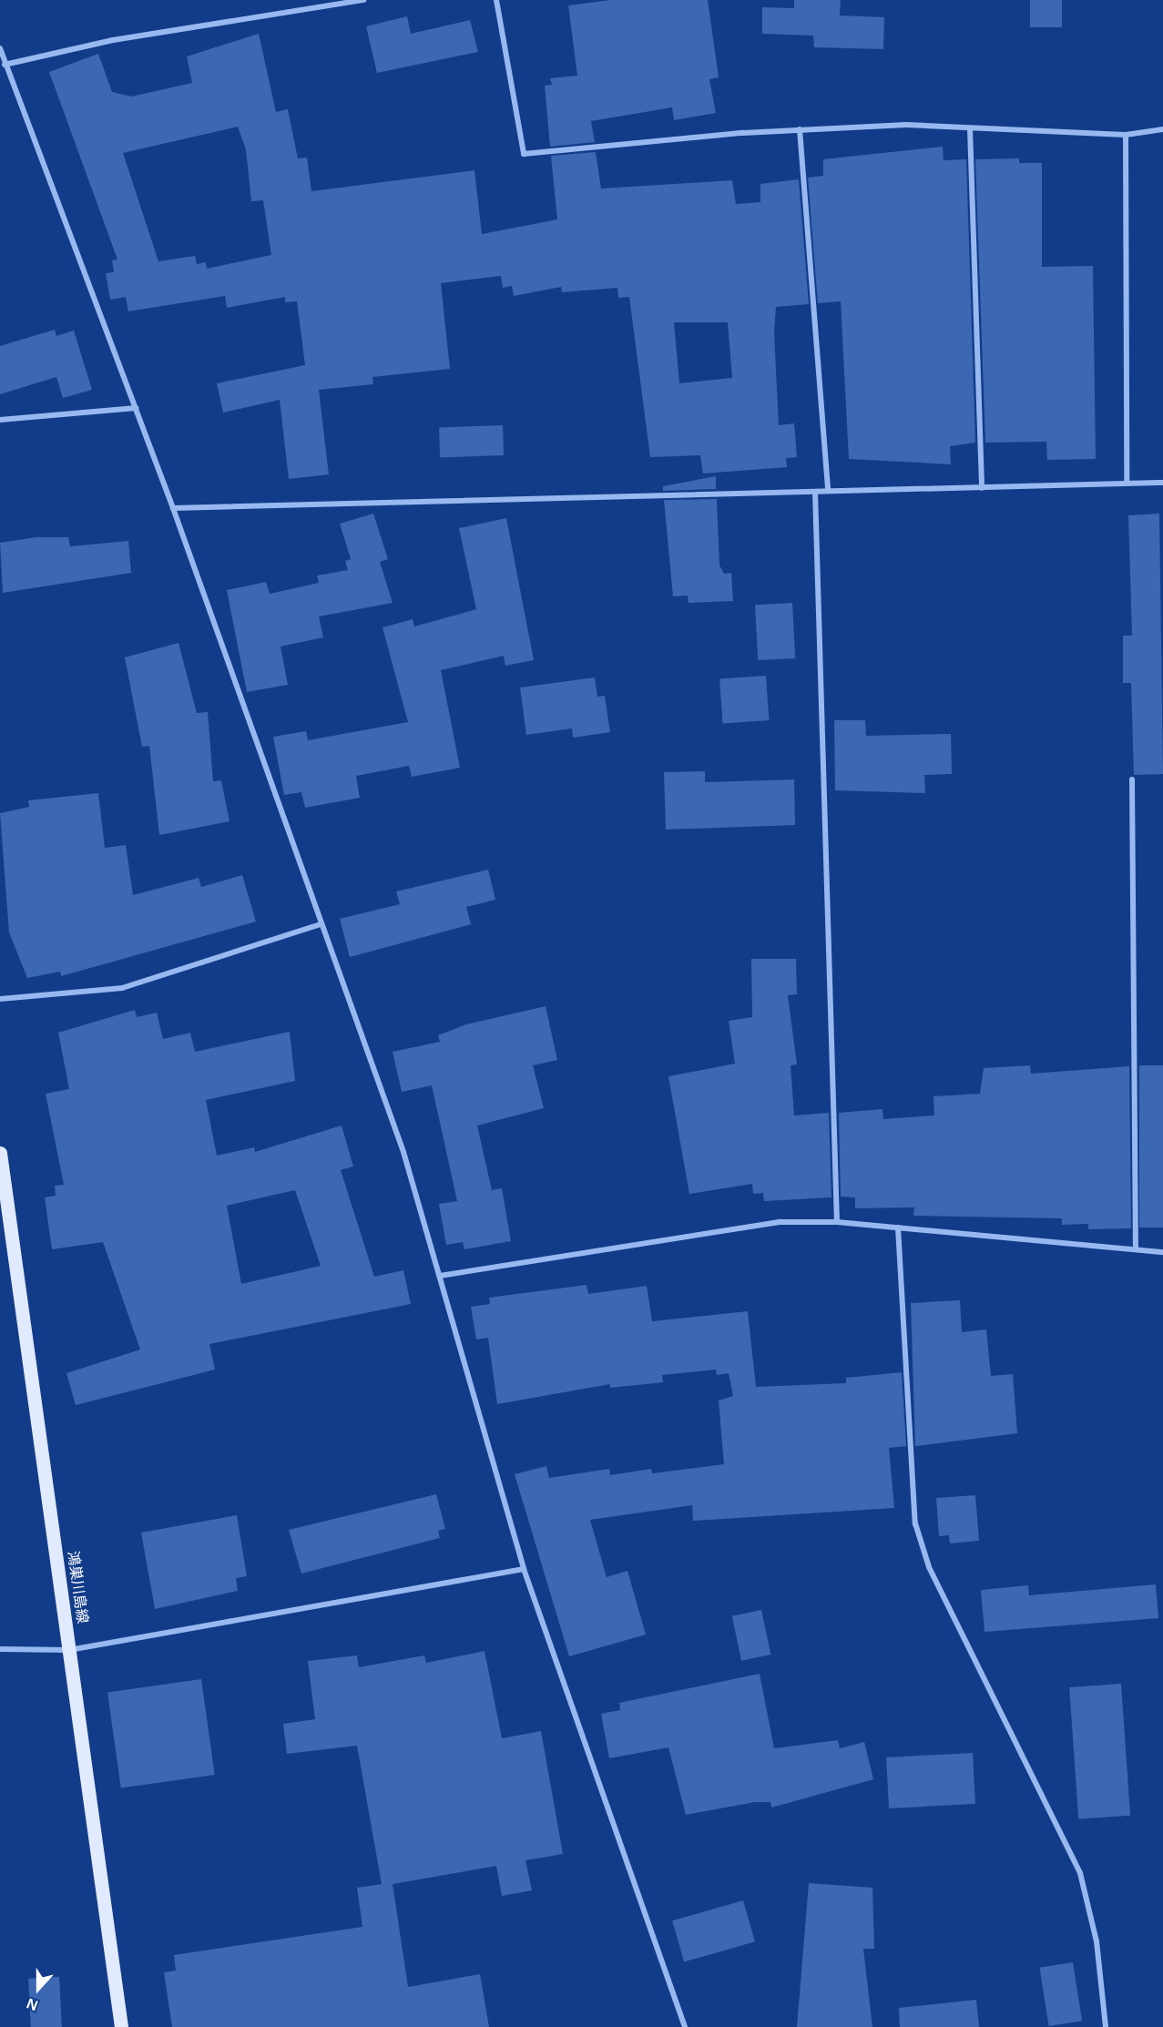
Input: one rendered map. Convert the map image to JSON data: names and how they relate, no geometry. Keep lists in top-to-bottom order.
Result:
{
  "streets": {
    "main road": ["鴻巣川島線"]
  },
  "north": "bottom"
}
